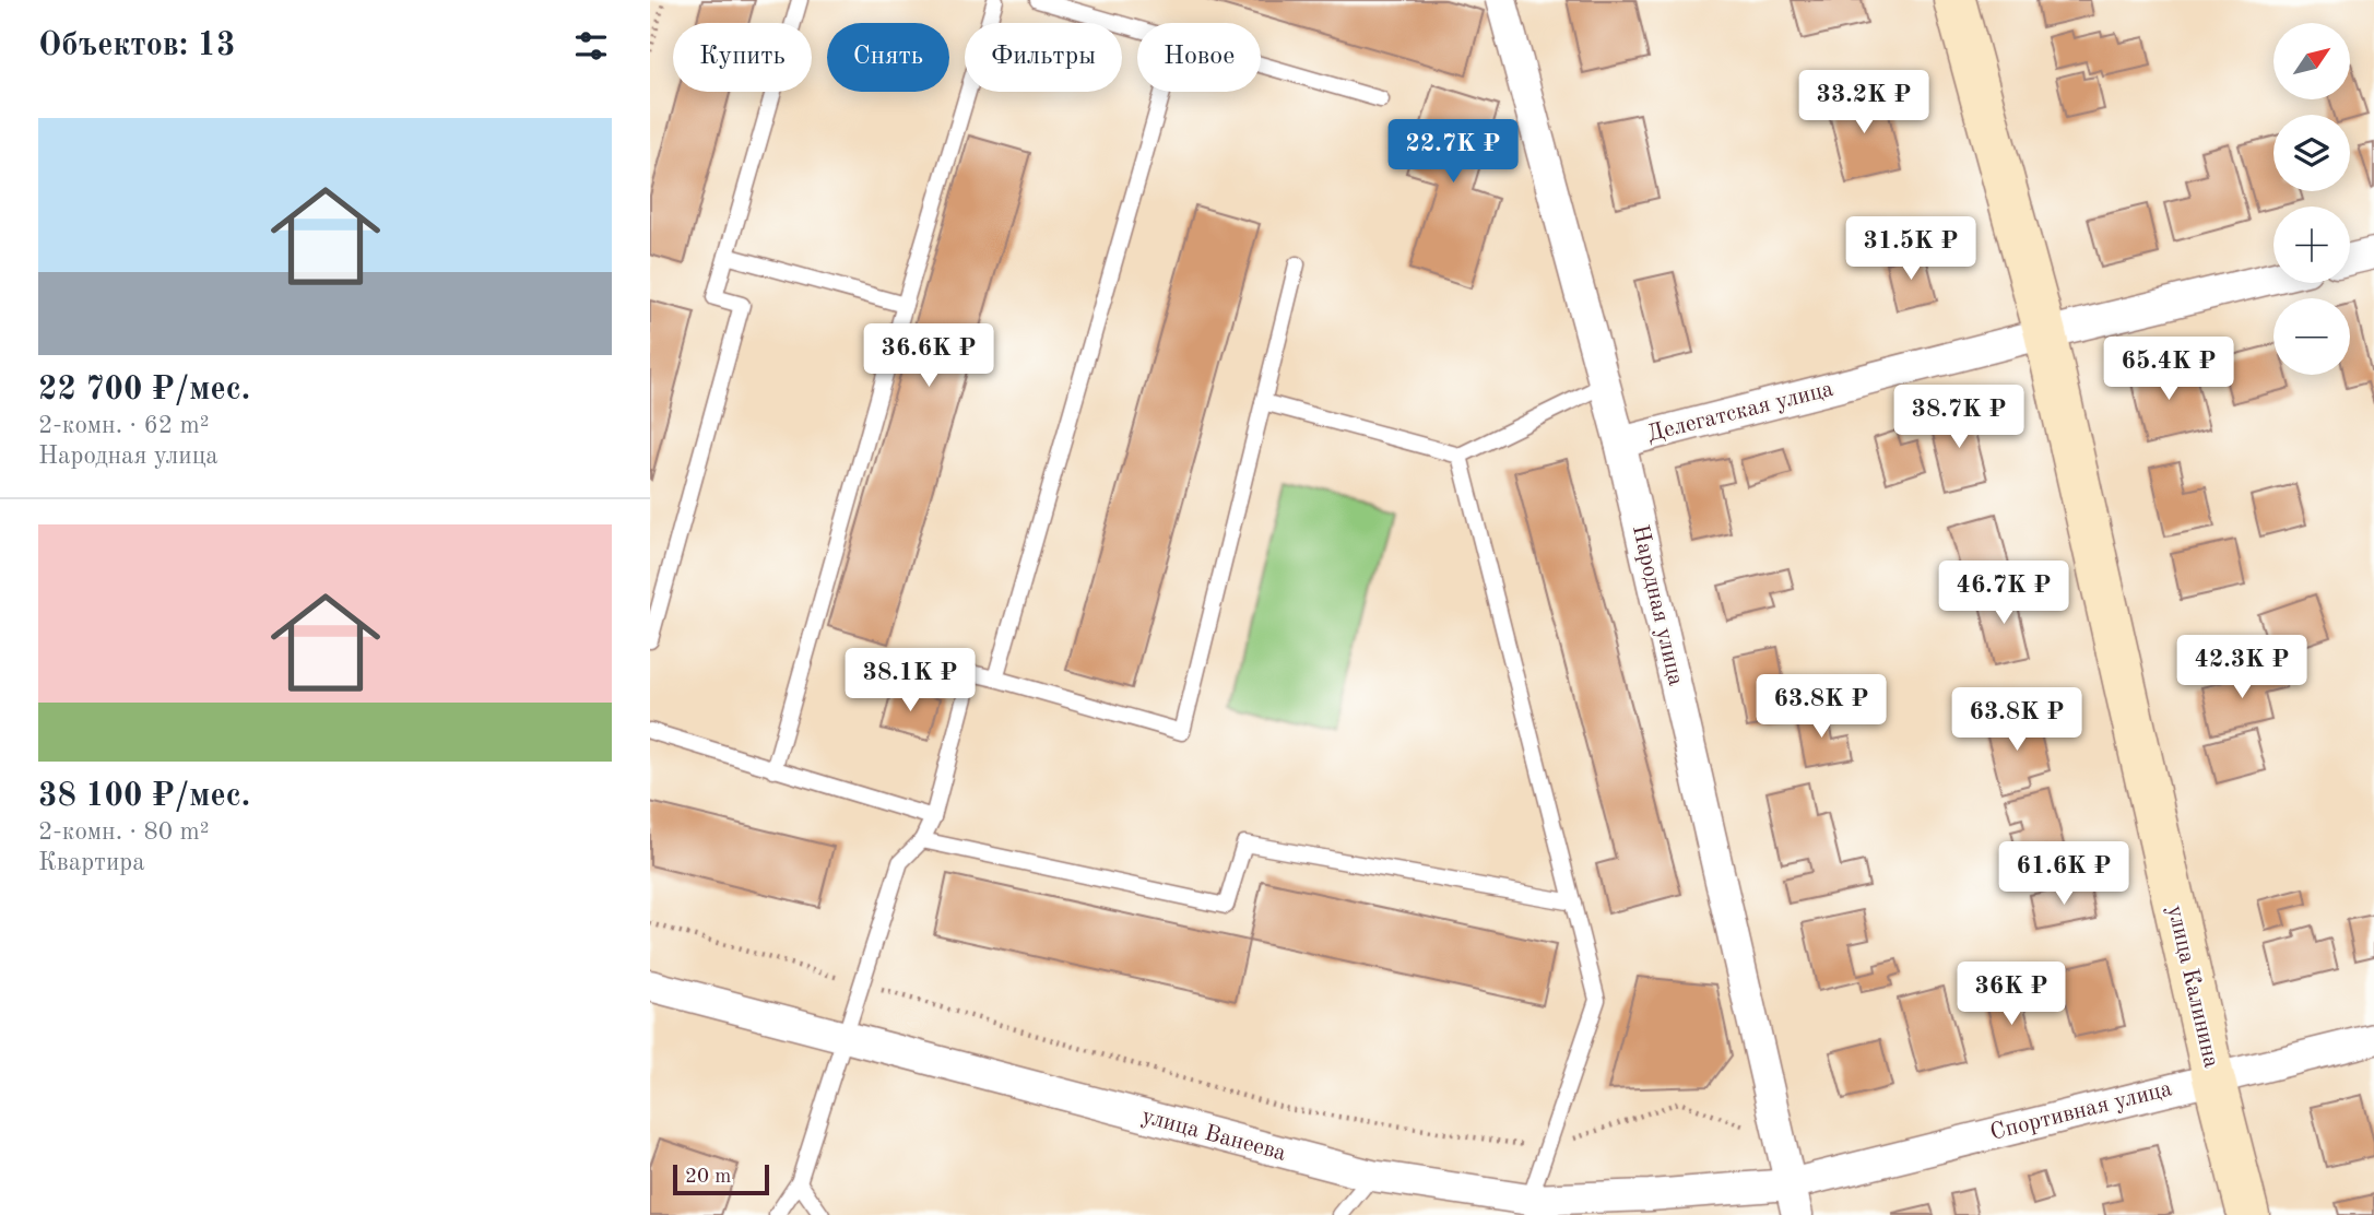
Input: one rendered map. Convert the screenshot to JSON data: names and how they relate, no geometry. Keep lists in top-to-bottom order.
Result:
{
  "streets": {
    "street": [
      "Делегатская улица",
      "Народная улица",
      "улица Калинина",
      "Спортивная улица",
      "улица Ванеева"
    ]
  },
  "crossings": [
    ["Делегатская улица", "Народная улица"],
    ["Делегатская улица", "улица Калинина"],
    ["Народная улица", "Спортивная улица"],
    ["Народная улица", "улица Ванеева"],
    ["улица Калинина", "Спортивная улица"],
    ["Спортивная улица", "улица Ванеева"]
  ],
  "scale_bar": "20 m",
  "north": "top right",
  "page": {
    "heading": "Объектов: 13",
    "map_buttons": ["+", "−"],
    "chip": [
      "Купить",
      "Снять",
      "Фильтры",
      "Новое"
    ],
    "price": [
      "33.2K ₽",
      "22.7K ₽",
      "31.5K ₽",
      "36.6K ₽",
      "65.4K ₽",
      "38.7K ₽",
      "46.7K ₽",
      "42.3K ₽",
      "38.1K ₽",
      "63.8K ₽",
      "63.8K ₽",
      "61.6K ₽",
      "36K ₽"
    ],
    "list": [
      {
        "name": "22 700 ₽/мес.",
        "note": "2-комн. · 62 m² · Народная улица"
      },
      {
        "name": "38 100 ₽/мес.",
        "note": "2-комн. · 80 m² · Квартира"
      }
    ],
    "scale": "20 m"
  }
}
